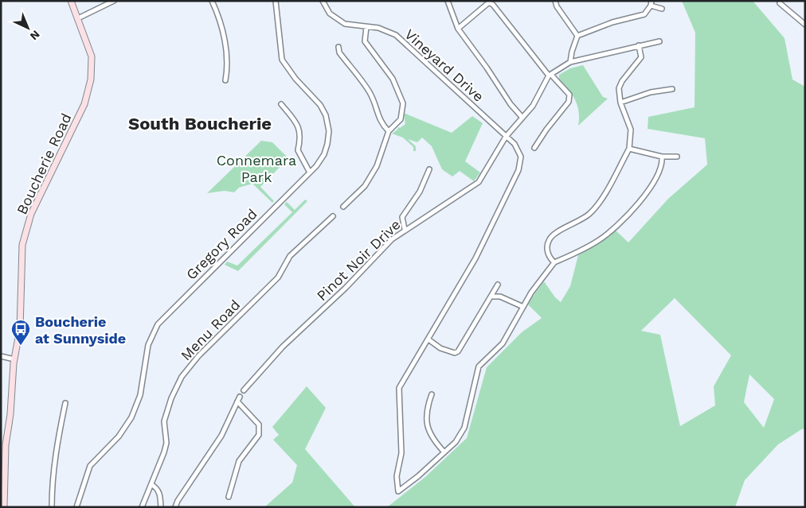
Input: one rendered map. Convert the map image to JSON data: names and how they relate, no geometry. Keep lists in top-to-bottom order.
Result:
{
  "streets": {
    "main road": ["Boucherie Road"],
    "street": [
      "Vineyard Drive",
      "Gregory Road",
      "Pinot Noir Drive",
      "Menu Road"
    ]
  },
  "crossings": [
    ["Vineyard Drive", "Pinot Noir Drive"]
  ],
  "districts": ["South Boucherie"],
  "parks": ["Connemara Park"],
  "places": {
    "bus stop": ["Boucherie at Sunnyside"]
  },
  "north": "bottom right"
}
